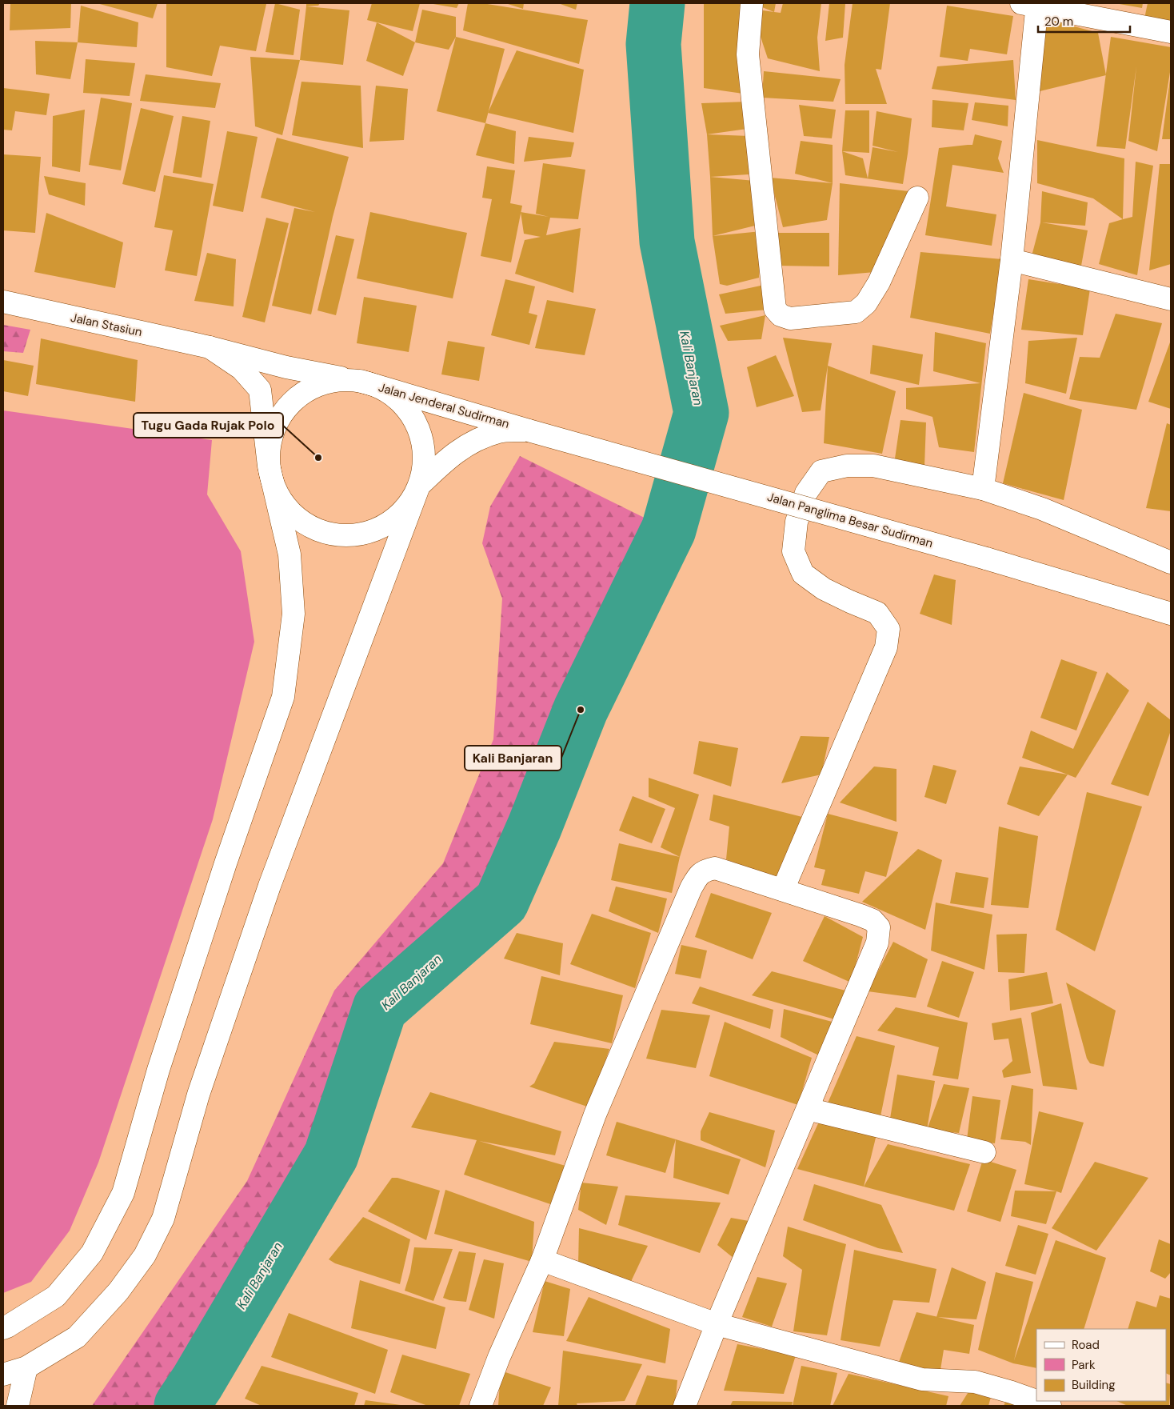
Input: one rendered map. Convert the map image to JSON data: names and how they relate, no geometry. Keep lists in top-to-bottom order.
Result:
{
  "streets": {
    "street": ["Jalan Stasiun", "Jalan Jenderal Sudirman", "Jalan Panglima Besar Sudirman"]
  },
  "crossings": [
    ["Jalan Stasiun", "Jalan Jenderal Sudirman"],
    ["Jalan Jenderal Sudirman", "Jalan Panglima Besar Sudirman"]
  ],
  "water": ["Kali Banjaran"],
  "places": ["Tugu Gada Rujak Polo", "Kali Banjaran"],
  "legend": ["Road", "Park", "Building"],
  "scale_bar": "20 m"
}
